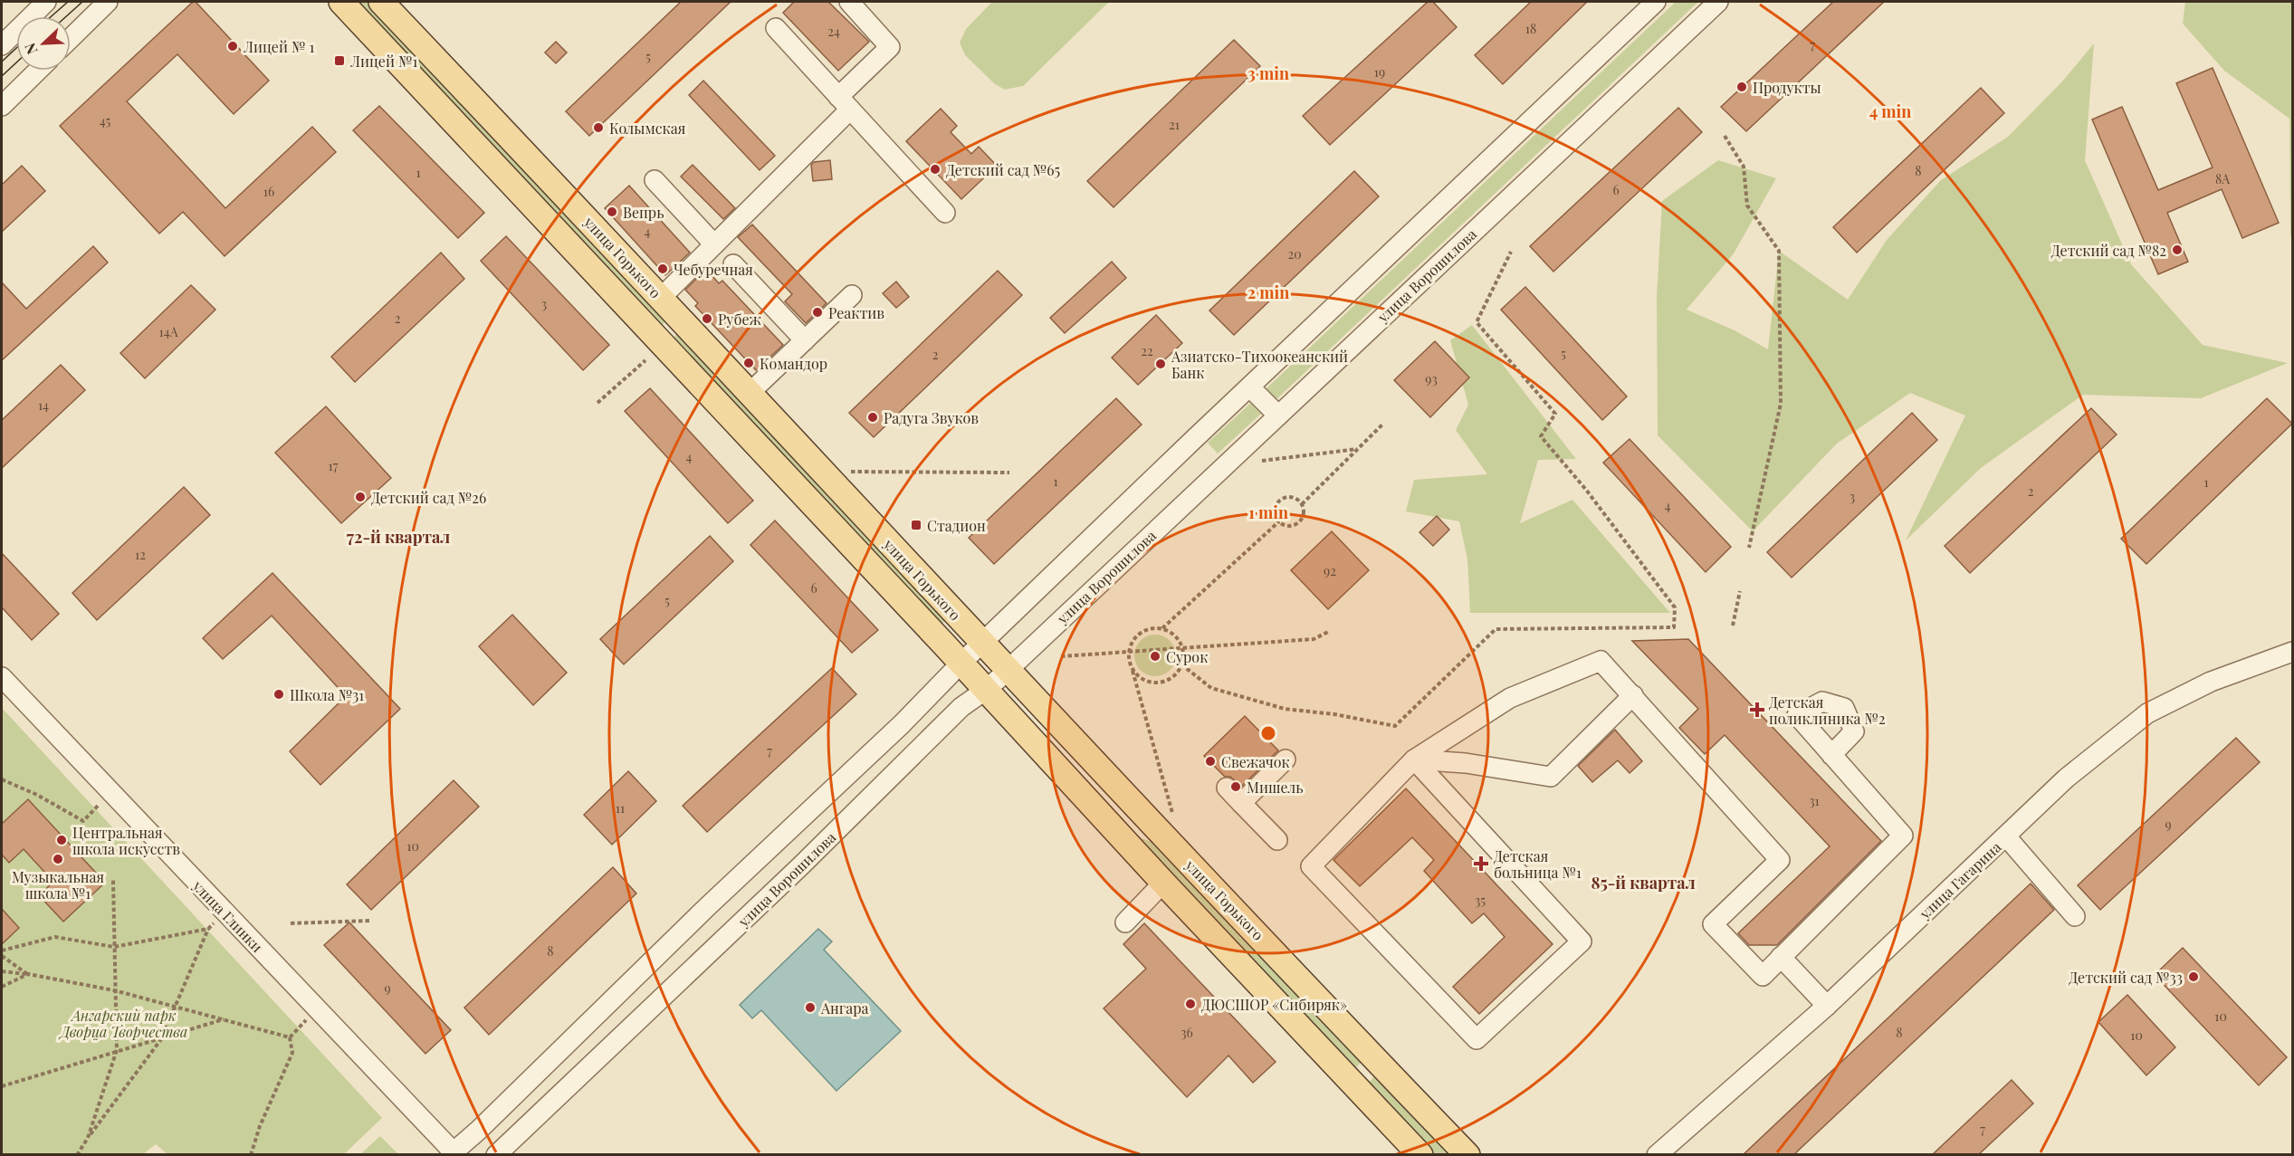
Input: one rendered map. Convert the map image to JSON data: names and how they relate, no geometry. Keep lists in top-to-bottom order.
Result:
{
  "streets": {
    "main road": ["улица Горького"],
    "street": ["улица Ворошилова", "улица Гагарина", "улица Глинки"]
  },
  "crossings": [
    ["улица Горького", "улица Ворошилова"]
  ],
  "districts": ["72-й квартал", "85-й квартал"],
  "parks": ["Ангарский парк Дворца Творчества"],
  "places": {
    "other": [
      "Лицей № 1",
      "Продукты",
      "Колымская",
      "Детский сад №65",
      "Вепрь",
      "Детский сад №82",
      "Чебуречная",
      "Реактив",
      "Рубеж",
      "Командор",
      "Азиатско-Тихоокеанский Банк",
      "Радуга Звуков",
      "Детский сад №26",
      "Сурок",
      "Школа №31",
      "Свежачок",
      "Мишель",
      "Центральная школа искусств",
      "Музыкальная школа №1",
      "Детский сад №33",
      "ДЮСШОР «Сибиряк»",
      "Ангара"
    ],
    "transit": ["Лицей №1", "Стадион"],
    "health": ["Детская поликлиника №2", "Детская больница №1"]
  },
  "house_numbers": [
    "18",
    "24",
    "7",
    "5",
    "19",
    "45",
    "21",
    "8",
    "1",
    "8А",
    "6",
    "16",
    "4",
    "20",
    "3",
    "2",
    "14А",
    "22",
    "5",
    "2",
    "93",
    "14",
    "4",
    "17",
    "1",
    "1",
    "2",
    "3",
    "4",
    "12",
    "92",
    "6",
    "5",
    "7",
    "31",
    "11",
    "9",
    "10",
    "35",
    "8",
    "9",
    "10",
    "36",
    "8",
    "10",
    "7"
  ],
  "north": "bottom left",
  "rings": [
    "3 min",
    "4 min",
    "2 min",
    "1 min"
  ]
}
